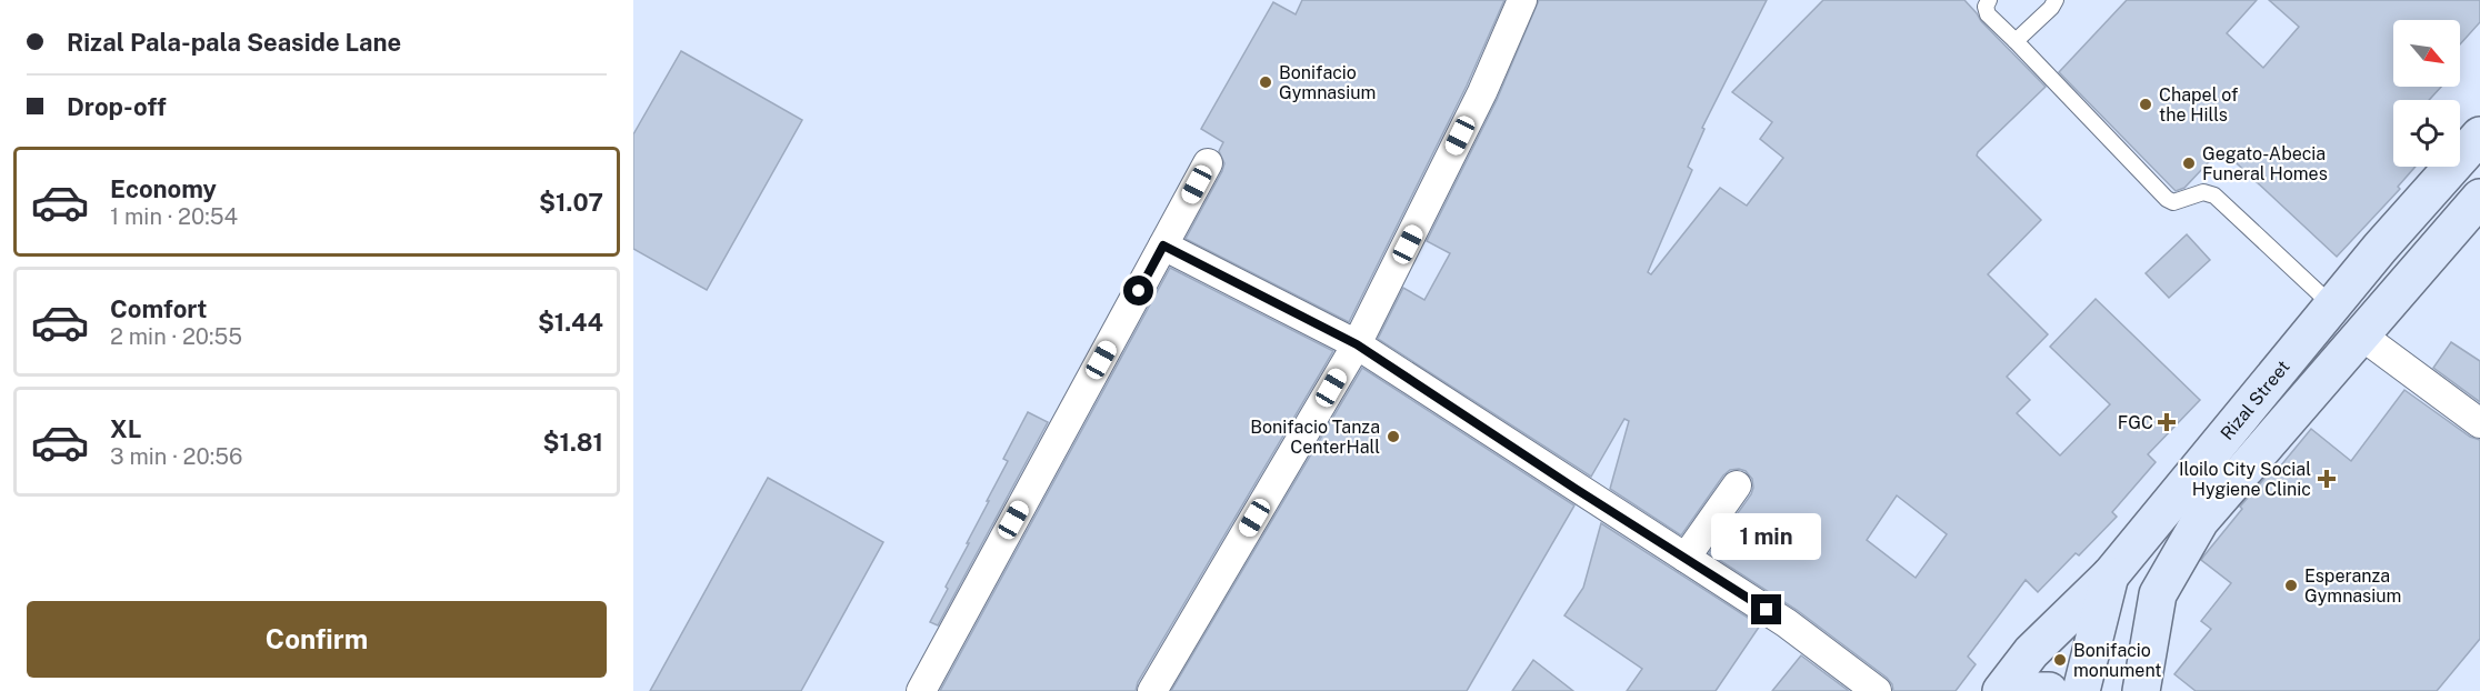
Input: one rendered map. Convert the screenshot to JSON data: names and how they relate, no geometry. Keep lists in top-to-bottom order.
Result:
{
  "streets": {
    "main road": ["Rizal Street"]
  },
  "places": {
    "other": [
      "Bonifacio Gymnasium",
      "Chapel of the Hills",
      "Gegato-Abecia Funeral Homes",
      "Bonifacio Tanza CenterHall",
      "Esperanza Gymnasium",
      "Bonifacio monument"
    ],
    "health": ["FGC", "Iloilo City Social Hygiene Clinic"]
  },
  "north": "bottom right",
  "page": {
    "banner": ["Rizal Pala-pala Seaside Lane", "Drop-off"],
    "list": [
      {
        "name": "Economy",
        "note": "1 min · 20:54",
        "value": "$1.07"
      },
      {
        "name": "Comfort",
        "note": "2 min · 20:55",
        "value": "$1.44"
      },
      {
        "name": "XL",
        "note": "3 min · 20:56",
        "value": "$1.81"
      }
    ],
    "bubble": "1 min",
    "buttons": "Confirm"
  }
}
